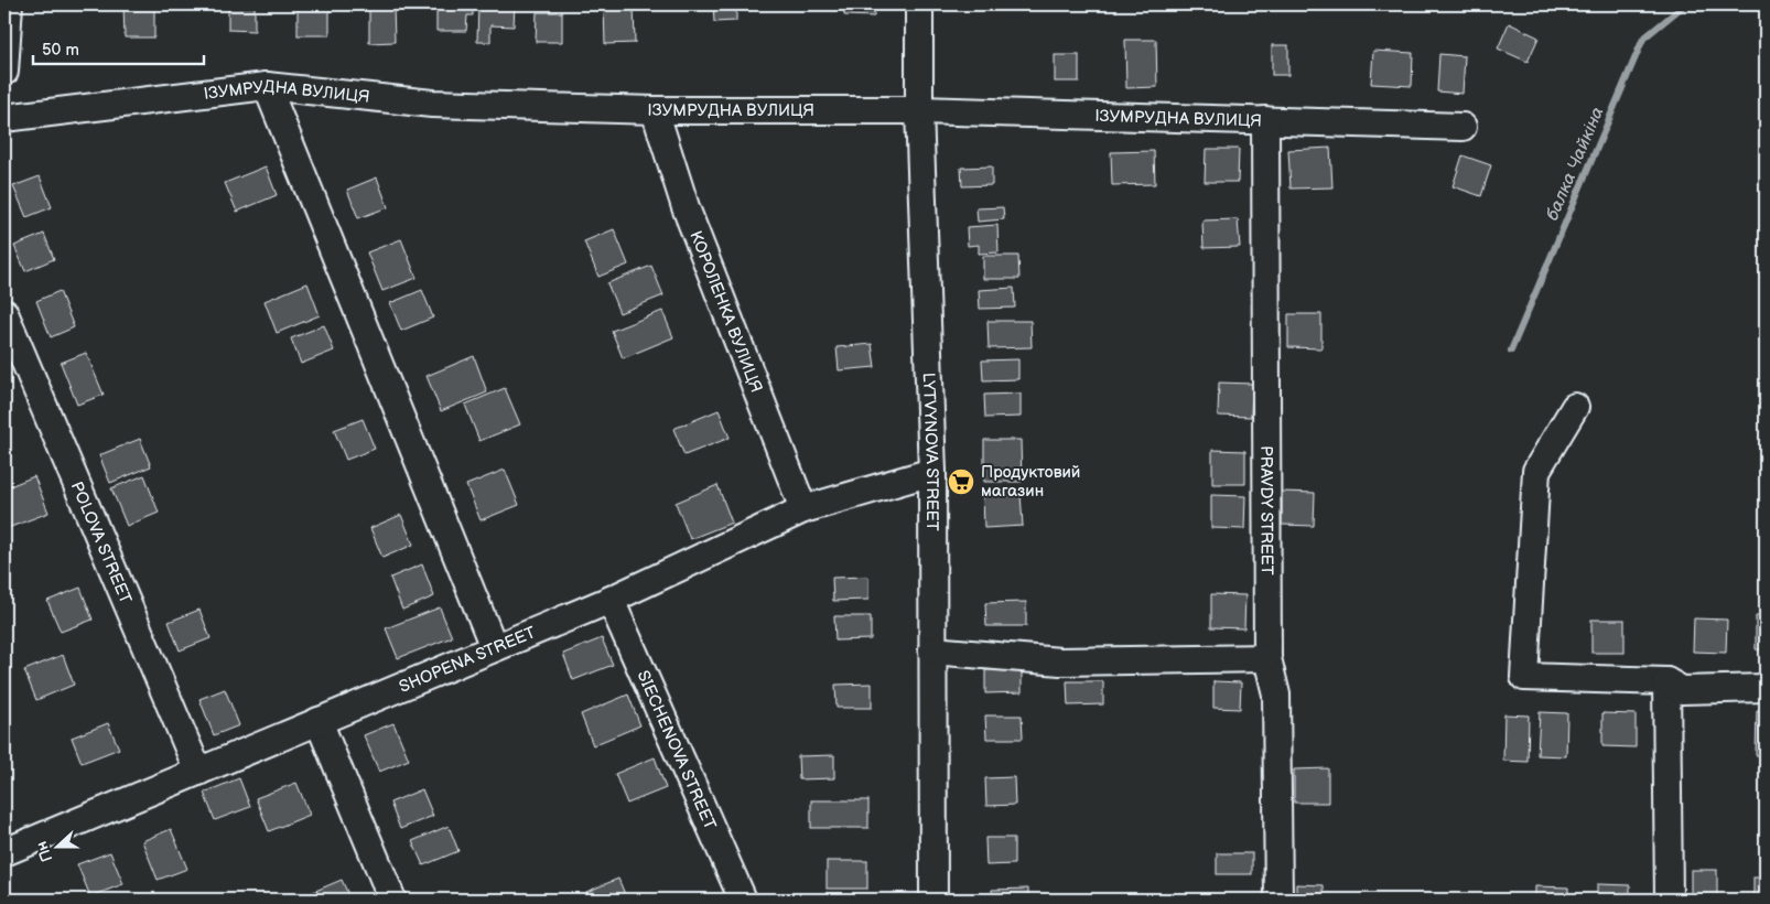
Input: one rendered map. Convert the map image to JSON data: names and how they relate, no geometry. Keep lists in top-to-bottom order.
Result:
{
  "streets": {
    "street": [
      "ІЗУМРУДНА ВУЛИЦЯ",
      "КОРОЛЕНКА ВУЛИЦЯ",
      "LYTVYNOVA STREET",
      "PRAVDY STREET",
      "POLOVA STREET",
      "SHOPENA STREET",
      "SIECHENOVA STREET"
    ]
  },
  "crossings": [
    ["ІЗУМРУДНА ВУЛИЦЯ", "КОРОЛЕНКА ВУЛИЦЯ"],
    ["ІЗУМРУДНА ВУЛИЦЯ", "LYTVYNOVA STREET"],
    ["ІЗУМРУДНА ВУЛИЦЯ", "PRAVDY STREET"],
    ["КОРОЛЕНКА ВУЛИЦЯ", "SHOPENA STREET"],
    ["LYTVYNOVA STREET", "SHOPENA STREET"],
    ["POLOVA STREET", "SHOPENA STREET"],
    ["SHOPENA STREET", "SIECHENOVA STREET"]
  ],
  "water": ["балка Чайкіна"],
  "places": {
    "supermarket": ["Продуктовий магазин"]
  },
  "scale_bar": "50 m",
  "north": "left"
}
